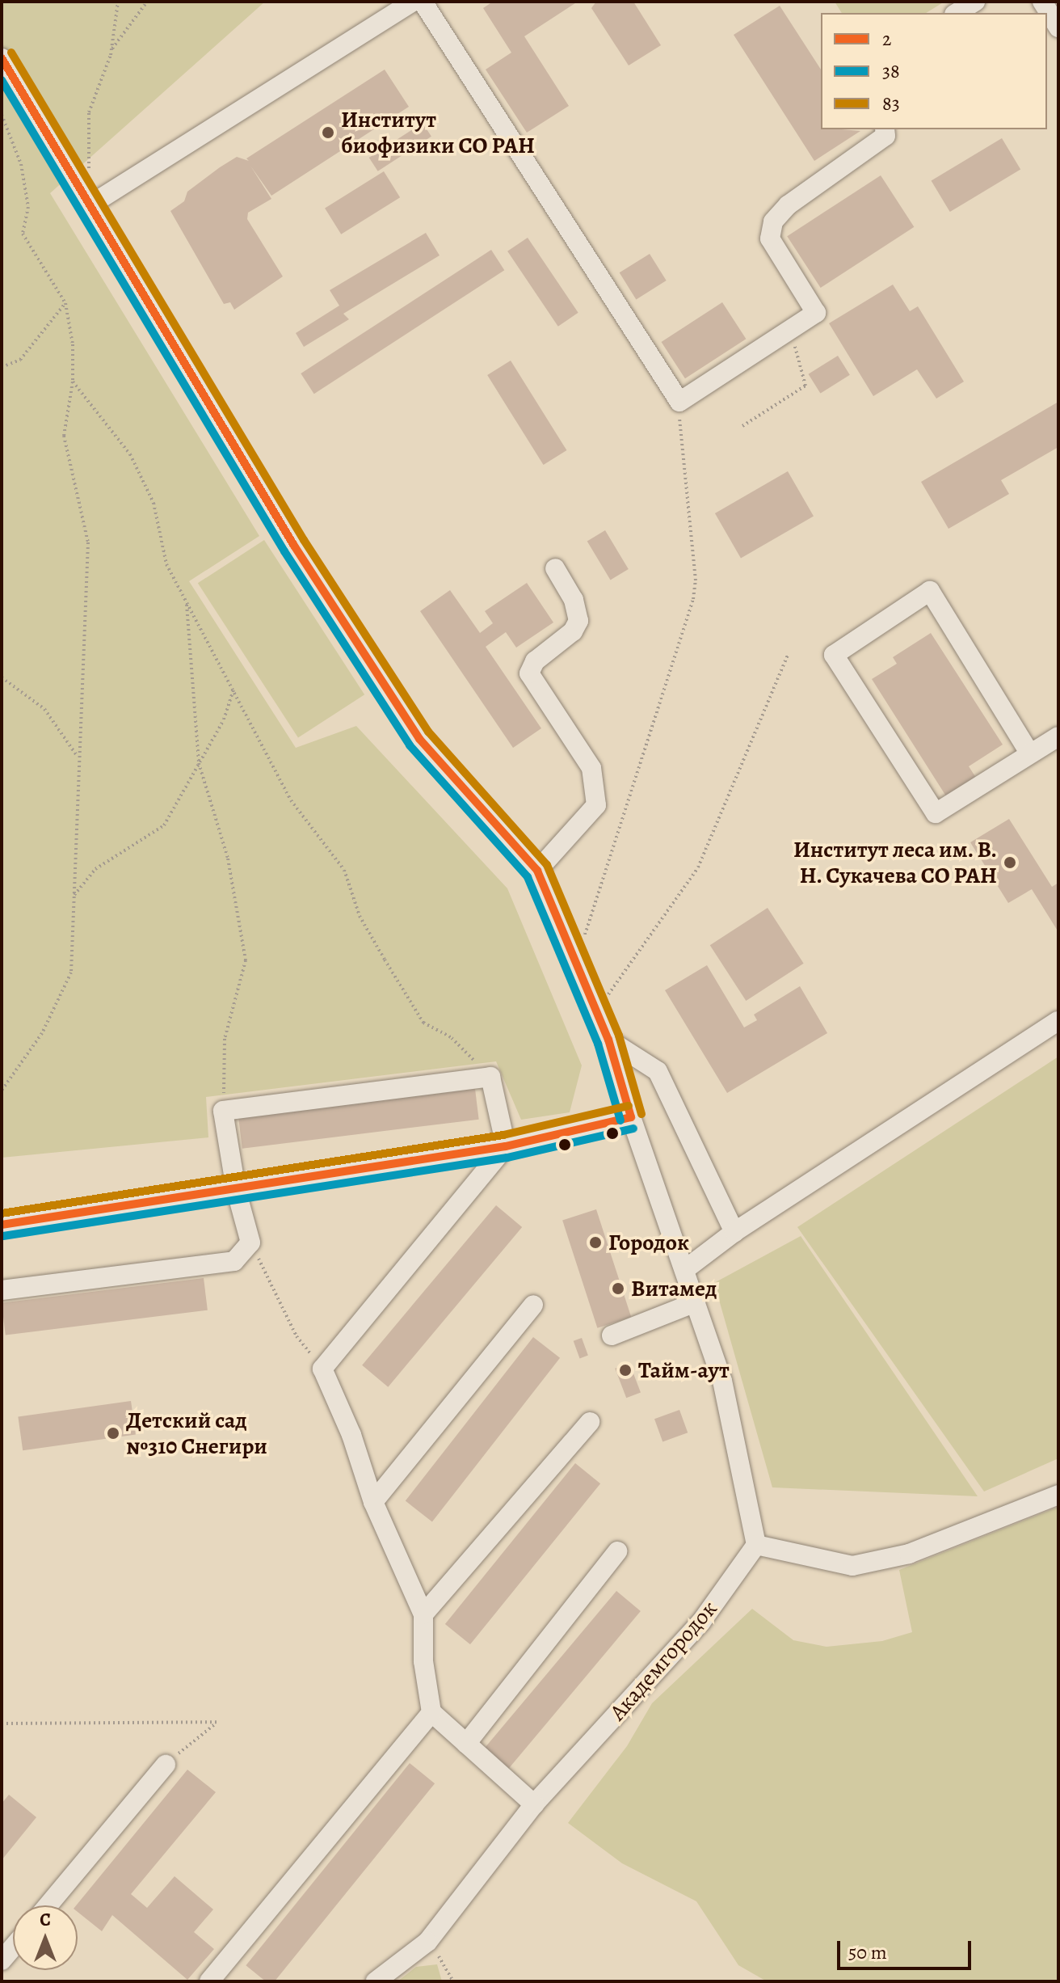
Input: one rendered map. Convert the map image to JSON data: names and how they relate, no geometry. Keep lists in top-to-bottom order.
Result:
{
  "streets": {
    "street": ["Академгородок"]
  },
  "places": [
    "Институт биофизики СО РАН",
    "Институт леса им. В. Н. Сукачева СО РАН",
    "Городок",
    "Витамед",
    "Тайм-аут",
    "Детский сад №310 Снегири"
  ],
  "lines": ["transit line 83", "transit line 2", "transit line 38"],
  "legend": ["2", "38", "83"],
  "scale_bar": "50 m",
  "north": "top"
}
